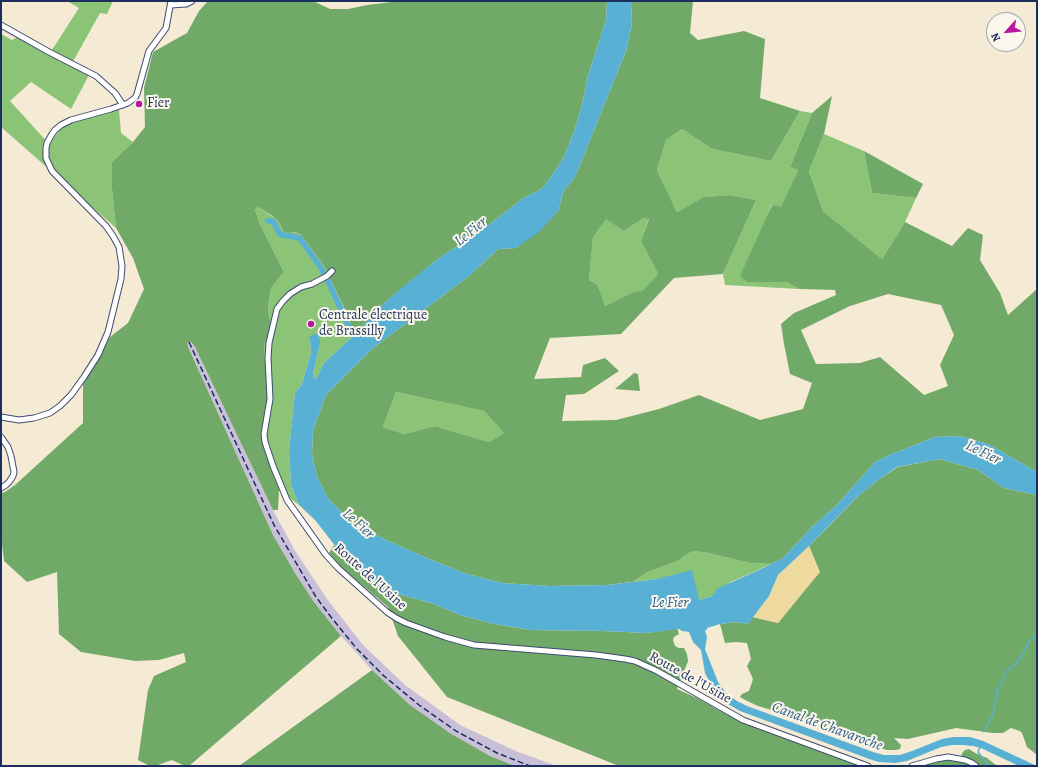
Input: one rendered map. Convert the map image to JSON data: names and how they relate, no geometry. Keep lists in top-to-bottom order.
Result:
{
  "streets": {
    "street": ["Route de l'Usine"]
  },
  "water": ["Le Fier", "Canal de Chavaroche"],
  "places": ["Fier", "Centrale électrique de Brassilly"],
  "north": "bottom left"
}
